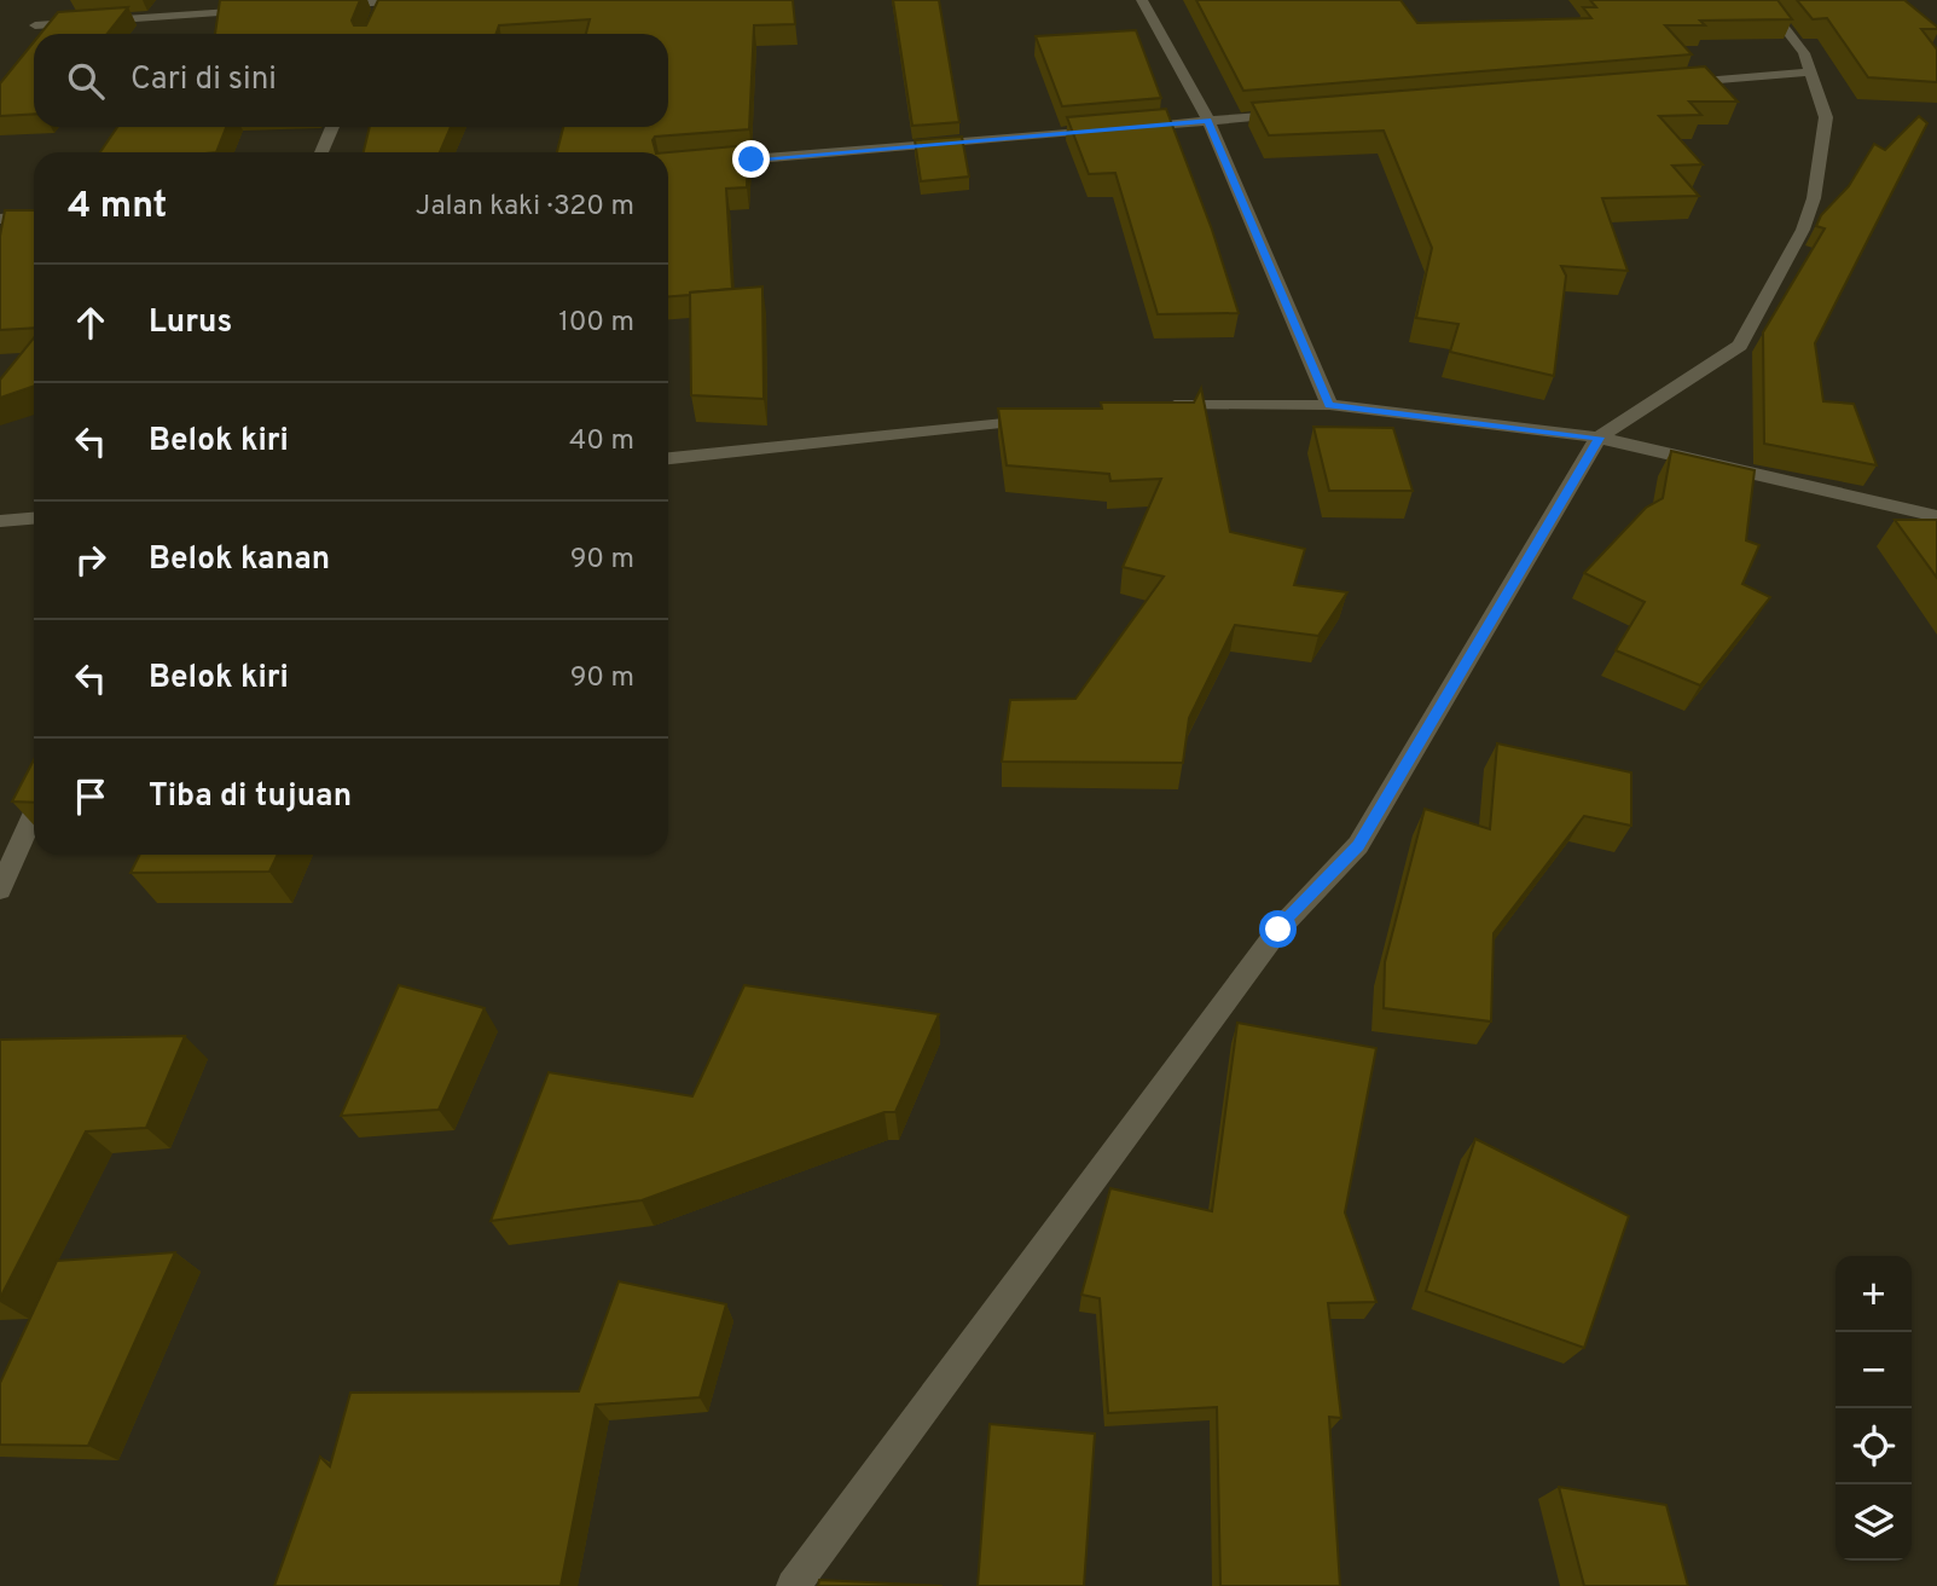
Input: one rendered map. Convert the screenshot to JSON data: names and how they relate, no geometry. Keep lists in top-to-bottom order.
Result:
{
  "page": {
    "search": "Cari di sini",
    "heading": ["4 mnt", "Jalan kaki · 320 m"],
    "list": [
      ["Lurus", "100 m"],
      ["Belok kiri", "40 m"],
      ["Belok kanan", "90 m"],
      ["Belok kiri", "90 m"],
      "Tiba di tujuan"
    ],
    "map_buttons": ["+", "−"]
  }
}
